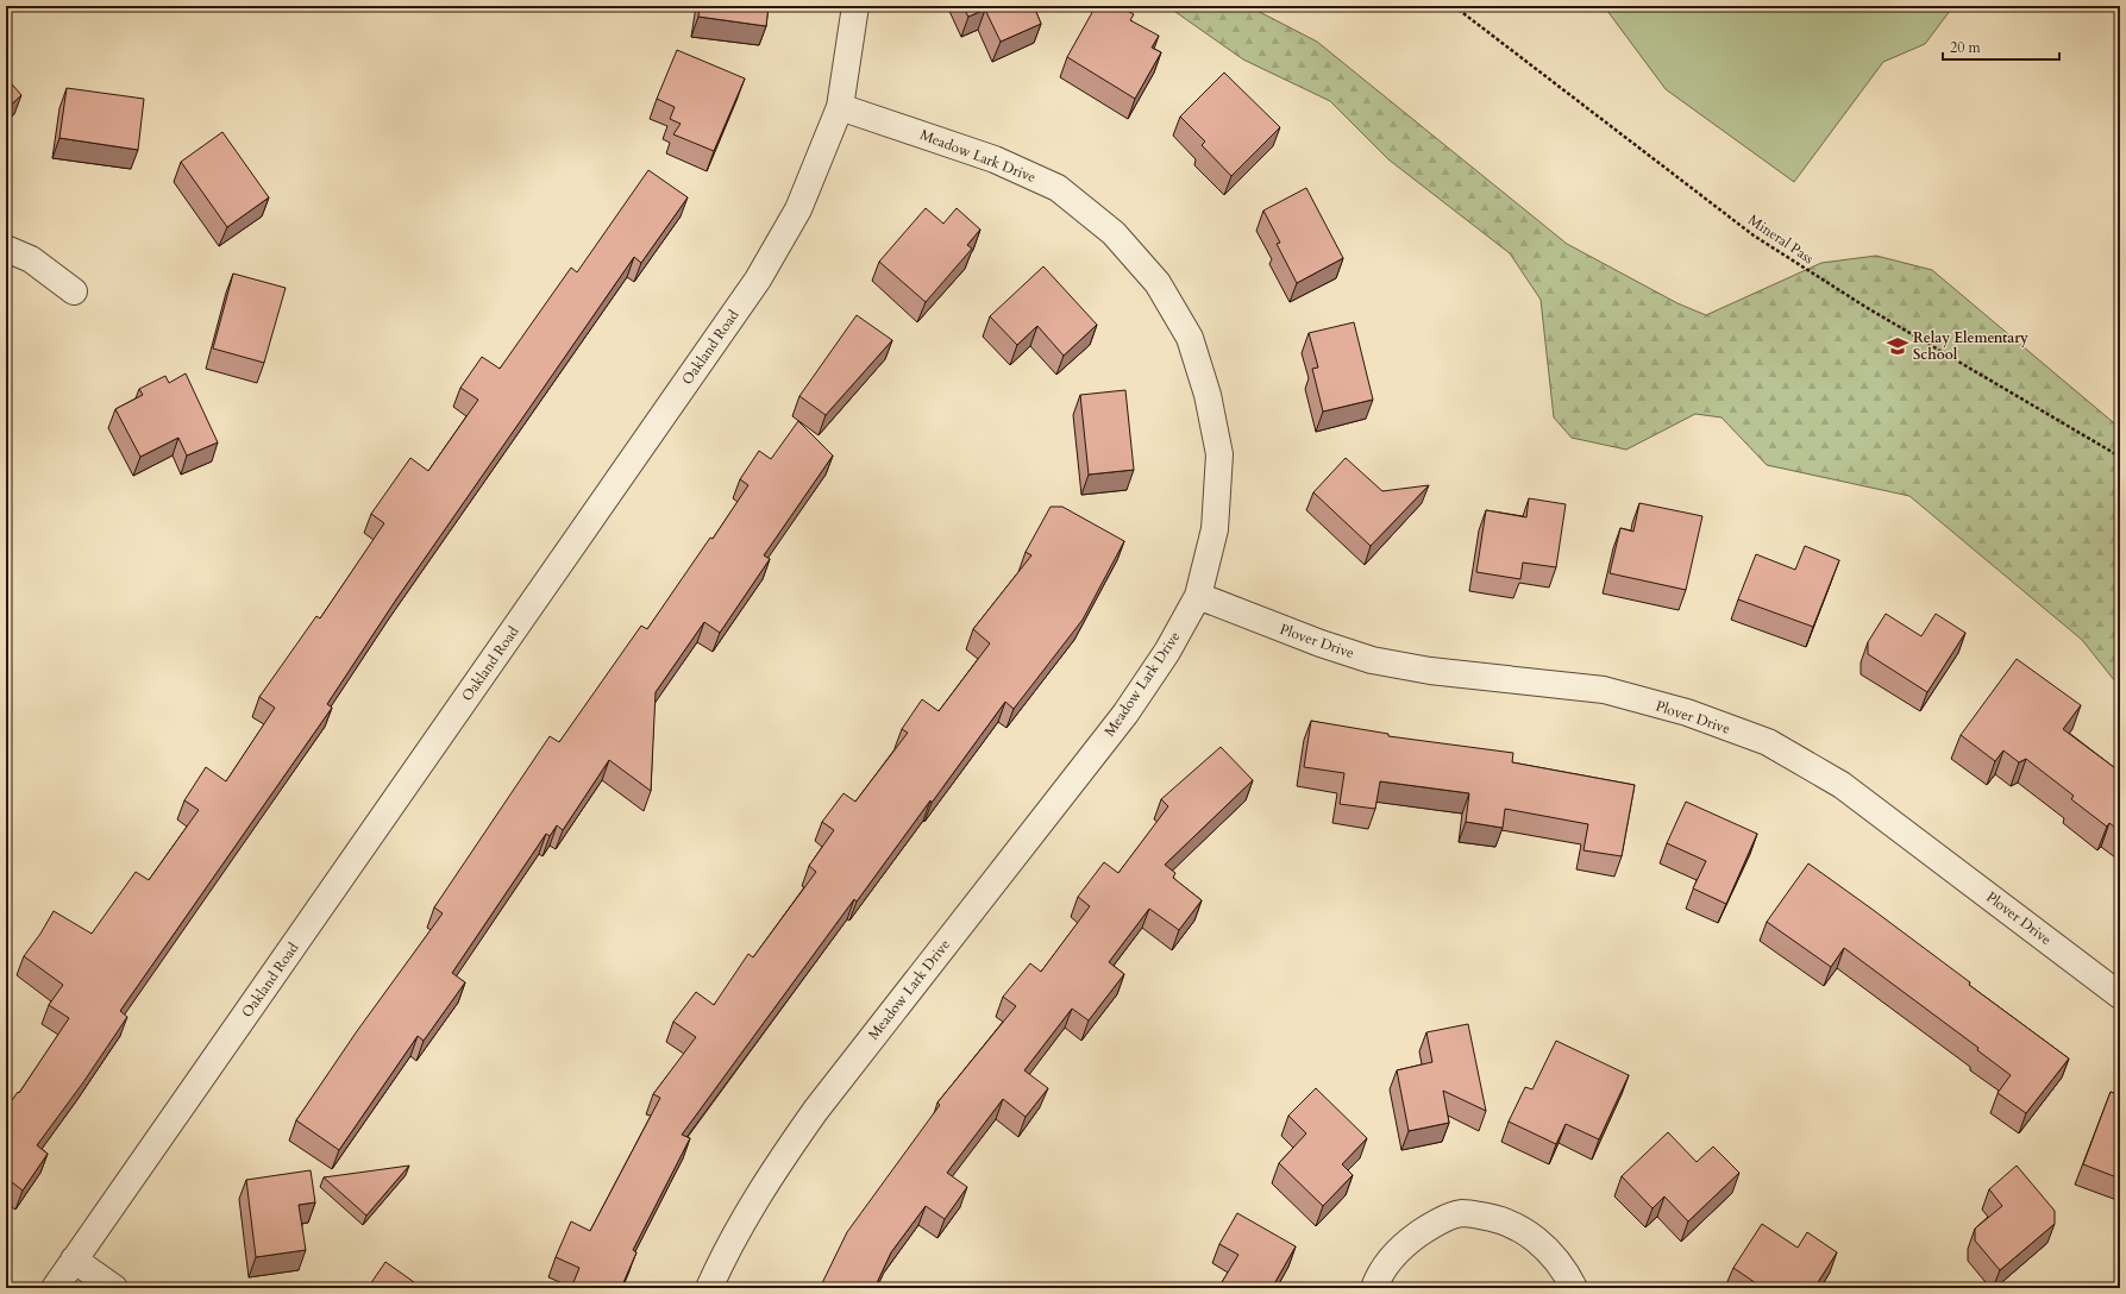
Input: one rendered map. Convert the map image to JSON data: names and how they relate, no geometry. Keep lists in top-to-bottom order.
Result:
{
  "streets": {
    "street": ["Meadow Lark Drive", "Oakland Road", "Plover Drive"],
    "path": ["Mineral Pass"]
  },
  "crossings": [
    ["Meadow Lark Drive", "Oakland Road"],
    ["Meadow Lark Drive", "Plover Drive"]
  ],
  "places": {
    "school or university": ["Relay Elementary School"]
  },
  "scale_bar": "20 m"
}
